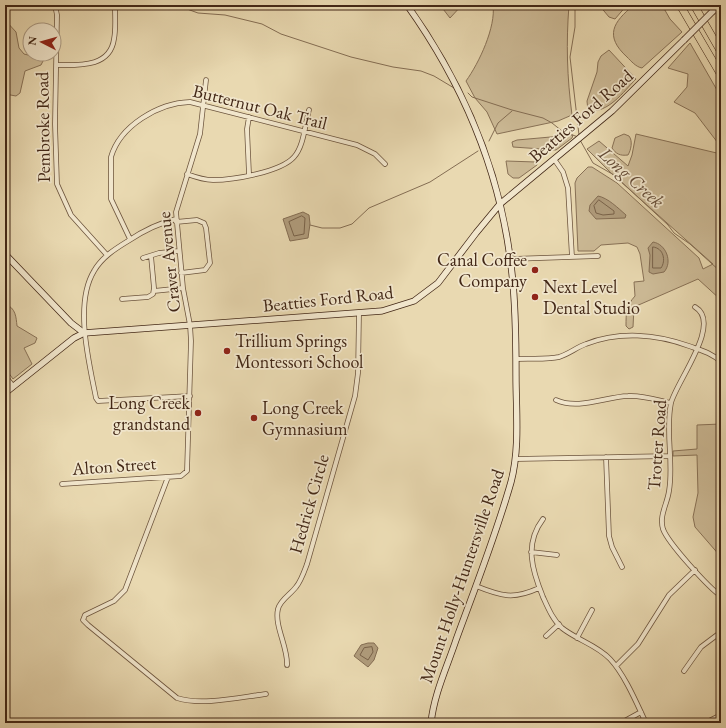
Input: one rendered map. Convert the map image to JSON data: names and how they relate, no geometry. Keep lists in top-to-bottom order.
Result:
{
  "streets": {
    "main road": ["Beatties Ford Road", "Mount Holly-Huntersville Road"],
    "street": [
      "Butternut Oak Trail",
      "Pembroke Road",
      "Craver Avenue",
      "Trotter Road",
      "Alton Street",
      "Hedrick Circle"
    ]
  },
  "crossings": [
    ["Butternut Oak Trail", "Craver Avenue"],
    ["Beatties Ford Road", "Craver Avenue"],
    ["Beatties Ford Road", "Hedrick Circle"],
    ["Beatties Ford Road", "Mount Holly-Huntersville Road"],
    ["Craver Avenue", "Alton Street"]
  ],
  "water": ["Long Creek"],
  "places": [
    "Canal Coffee Company",
    "Next Level Dental Studio",
    "Trillium Springs Montessori School",
    "Long Creek grandstand",
    "Long Creek Gymnasium"
  ],
  "north": "left"
}
